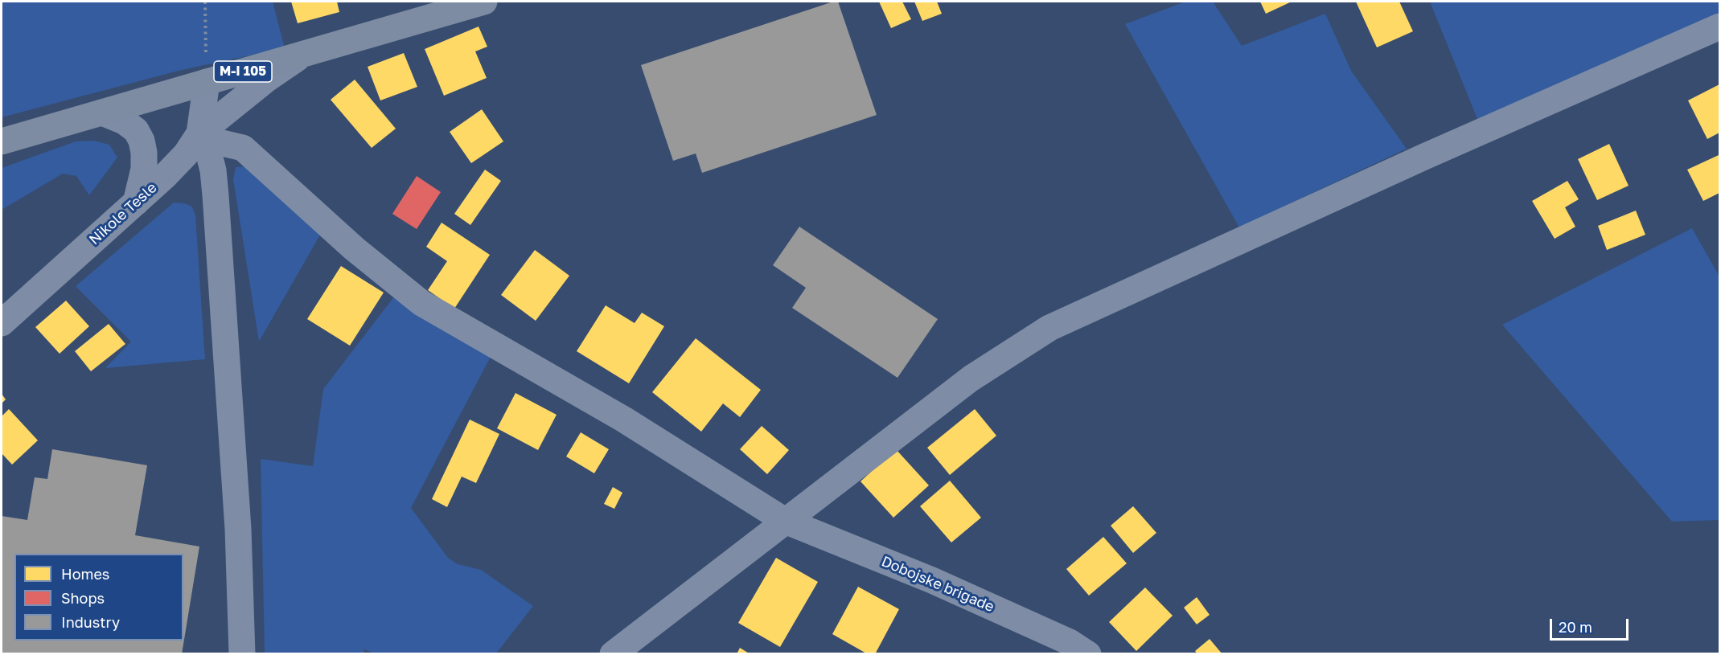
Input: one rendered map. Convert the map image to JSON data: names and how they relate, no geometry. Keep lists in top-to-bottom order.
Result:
{
  "streets": {
    "main road": ["M-I 105"],
    "street": ["Nikole Tesle", "Dobojske brigade"]
  },
  "crossings": [
    ["M-I 105", "Nikole Tesle"],
    ["Nikole Tesle", "Dobojske brigade"]
  ],
  "legend": ["Homes", "Shops", "Industry"],
  "scale_bar": "20 m"
}
